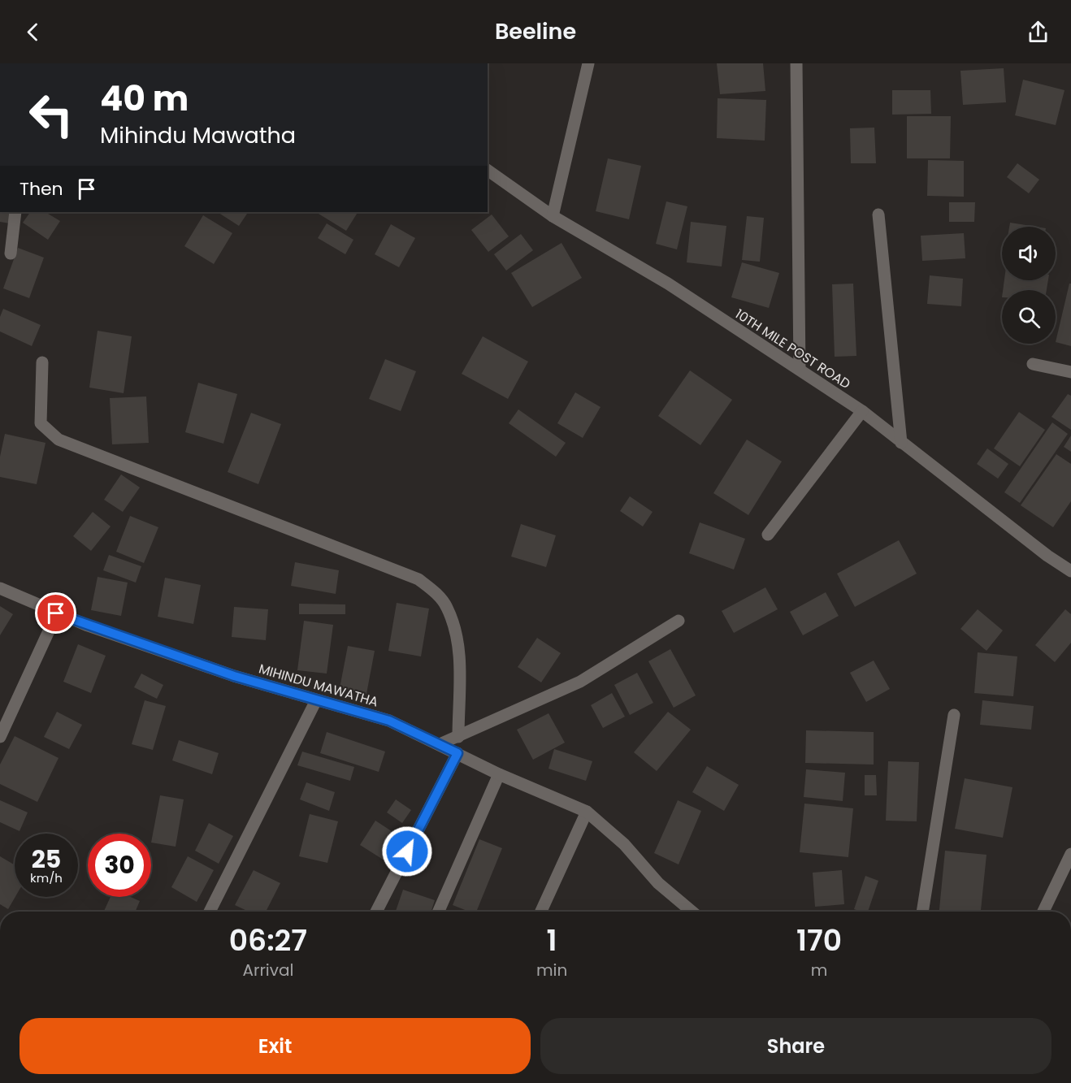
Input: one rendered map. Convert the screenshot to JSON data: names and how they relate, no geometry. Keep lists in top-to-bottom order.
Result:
{
  "streets": {
    "street": ["10TH MILE POST ROAD", "MIHINDU MAWATHA"]
  },
  "page": {
    "header": "Beeline",
    "turn": ["40 m", "Mihindu Mawatha"],
    "then": "Then",
    "speed": "25 km/h",
    "limit": "30",
    "eta": [
      "06:27",
      "Arrival",
      "1",
      "min",
      "170",
      "m"
    ],
    "buttons": ["Exit", "Share"]
  }
}
